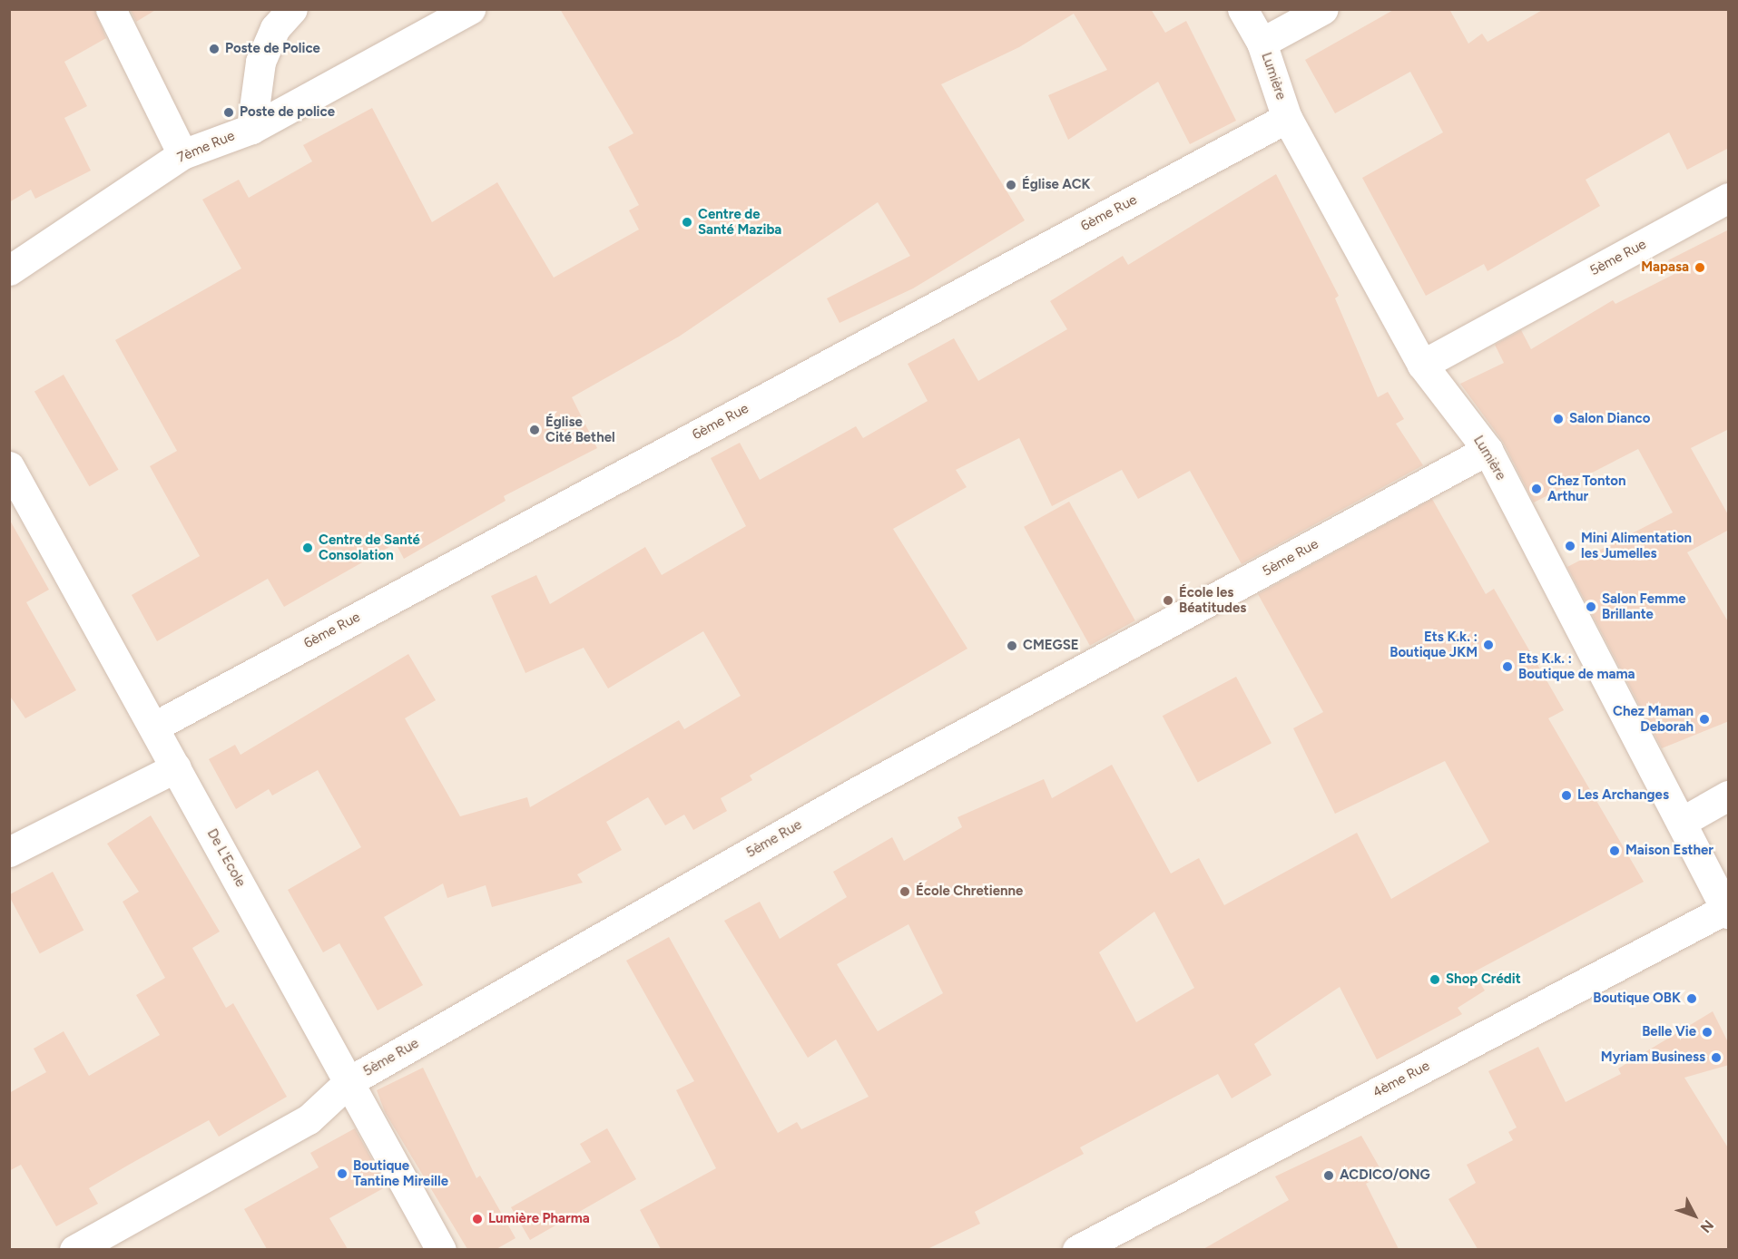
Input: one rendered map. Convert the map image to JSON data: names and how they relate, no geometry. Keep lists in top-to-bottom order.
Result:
{
  "streets": {
    "street": [
      "Lumière",
      "7ème Rue",
      "6ème Rue",
      "5ème Rue",
      "De L'Ecole",
      "4ème Rue"
    ]
  },
  "crossings": [
    ["Lumière", "6ème Rue"],
    ["Lumière", "5ème Rue"],
    ["Lumière", "4ème Rue"],
    ["6ème Rue", "De L'Ecole"],
    ["5ème Rue", "De L'Ecole"]
  ],
  "places": [
    "Poste de Police",
    "Poste de police",
    "Église ACK",
    "Centre de Santé Maziba",
    "Mapasa",
    "Salon Dianco",
    "Église Cité Bethel",
    "Chez Tonton Arthur",
    "Mini Alimentation les Jumelles",
    "Centre de Santé Consolation",
    "École les Béatitudes",
    "Salon Femme Brillante",
    "Ets K.k. : Boutique JKM",
    "CMEGSE",
    "Ets K.k. : Boutique de mama",
    "Chez Maman Deborah",
    "Les Archanges",
    "Maison Esther",
    "École Chretienne",
    "Shop Crédit",
    "Boutique OBK",
    "Belle Vie",
    "Myriam Business",
    "Boutique Tantine Mireille",
    "ACDICO/ONG",
    "Lumière Pharma"
  ],
  "north": "bottom right"
}
